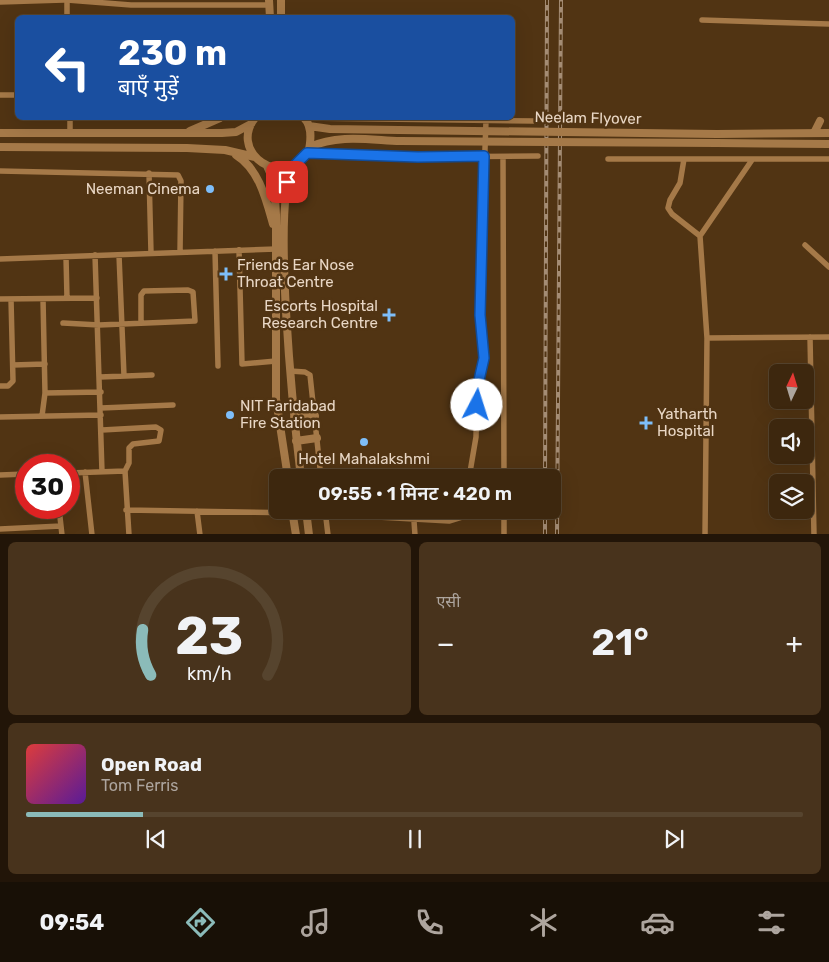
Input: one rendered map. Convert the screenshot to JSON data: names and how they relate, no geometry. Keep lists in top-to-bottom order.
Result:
{
  "streets": {
    "street": ["Neelam Flyover"]
  },
  "places": {
    "other": ["Neeman Cinema", "NIT Faridabad Fire Station", "Hotel Mahalakshmi"],
    "health": ["Friends Ear Nose Throat Centre", "Escorts Hospital Research Centre", "Yatharth Hospital"]
  },
  "north": "top",
  "page": {
    "turn": ["230 m", "बाएँ मुड़ें"],
    "limit": "30",
    "trip": "09:55 · 1 मिनट · 420 m",
    "tile": "एसी",
    "heat": ["−", "21°", "+"],
    "song": ["Open Road", "Tom Ferris"],
    "tabs": "09:54",
    "gauge": ["23", "km/h"]
  }
}
